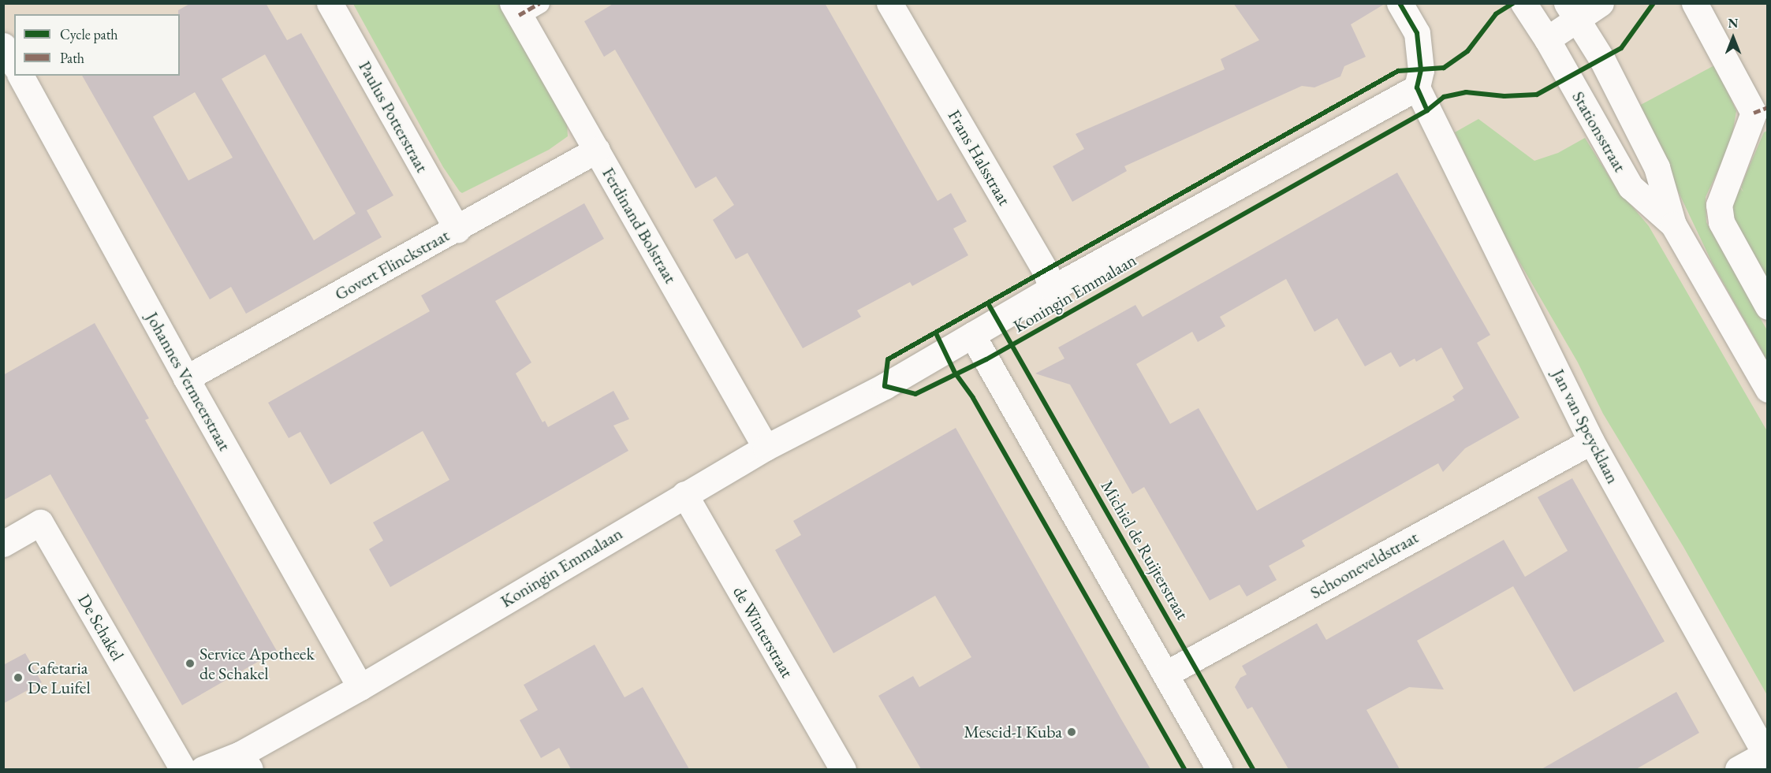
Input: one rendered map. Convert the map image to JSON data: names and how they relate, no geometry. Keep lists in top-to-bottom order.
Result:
{
  "streets": {
    "street": [
      "Paulus Potterstraat",
      "Stationsstraat",
      "Frans Halsstraat",
      "Ferdinand Bolstraat",
      "Govert Flinckstraat",
      "Koningin Emmalaan",
      "Johannes Vermeerstraat",
      "Jan van Speycklaan",
      "Schooneveldstraat",
      "De Schakel",
      "de Winterstraat"
    ],
    "cycle path": ["Michiel de Ruijterstraat"]
  },
  "crossings": [
    ["Paulus Potterstraat", "Govert Flinckstraat"],
    ["Frans Halsstraat", "Koningin Emmalaan"],
    ["Ferdinand Bolstraat", "Govert Flinckstraat"],
    ["Ferdinand Bolstraat", "Koningin Emmalaan"],
    ["Govert Flinckstraat", "Johannes Vermeerstraat"],
    ["Koningin Emmalaan", "Johannes Vermeerstraat"],
    ["Koningin Emmalaan", "Jan van Speycklaan"],
    ["Koningin Emmalaan", "de Winterstraat"],
    ["Jan van Speycklaan", "Schooneveldstraat"]
  ],
  "places": ["Service Apotheek de Schakel", "Cafetaria De Luifel", "Mescid-I Kuba"],
  "legend": ["Cycle path", "Path"],
  "north": "top"
}
